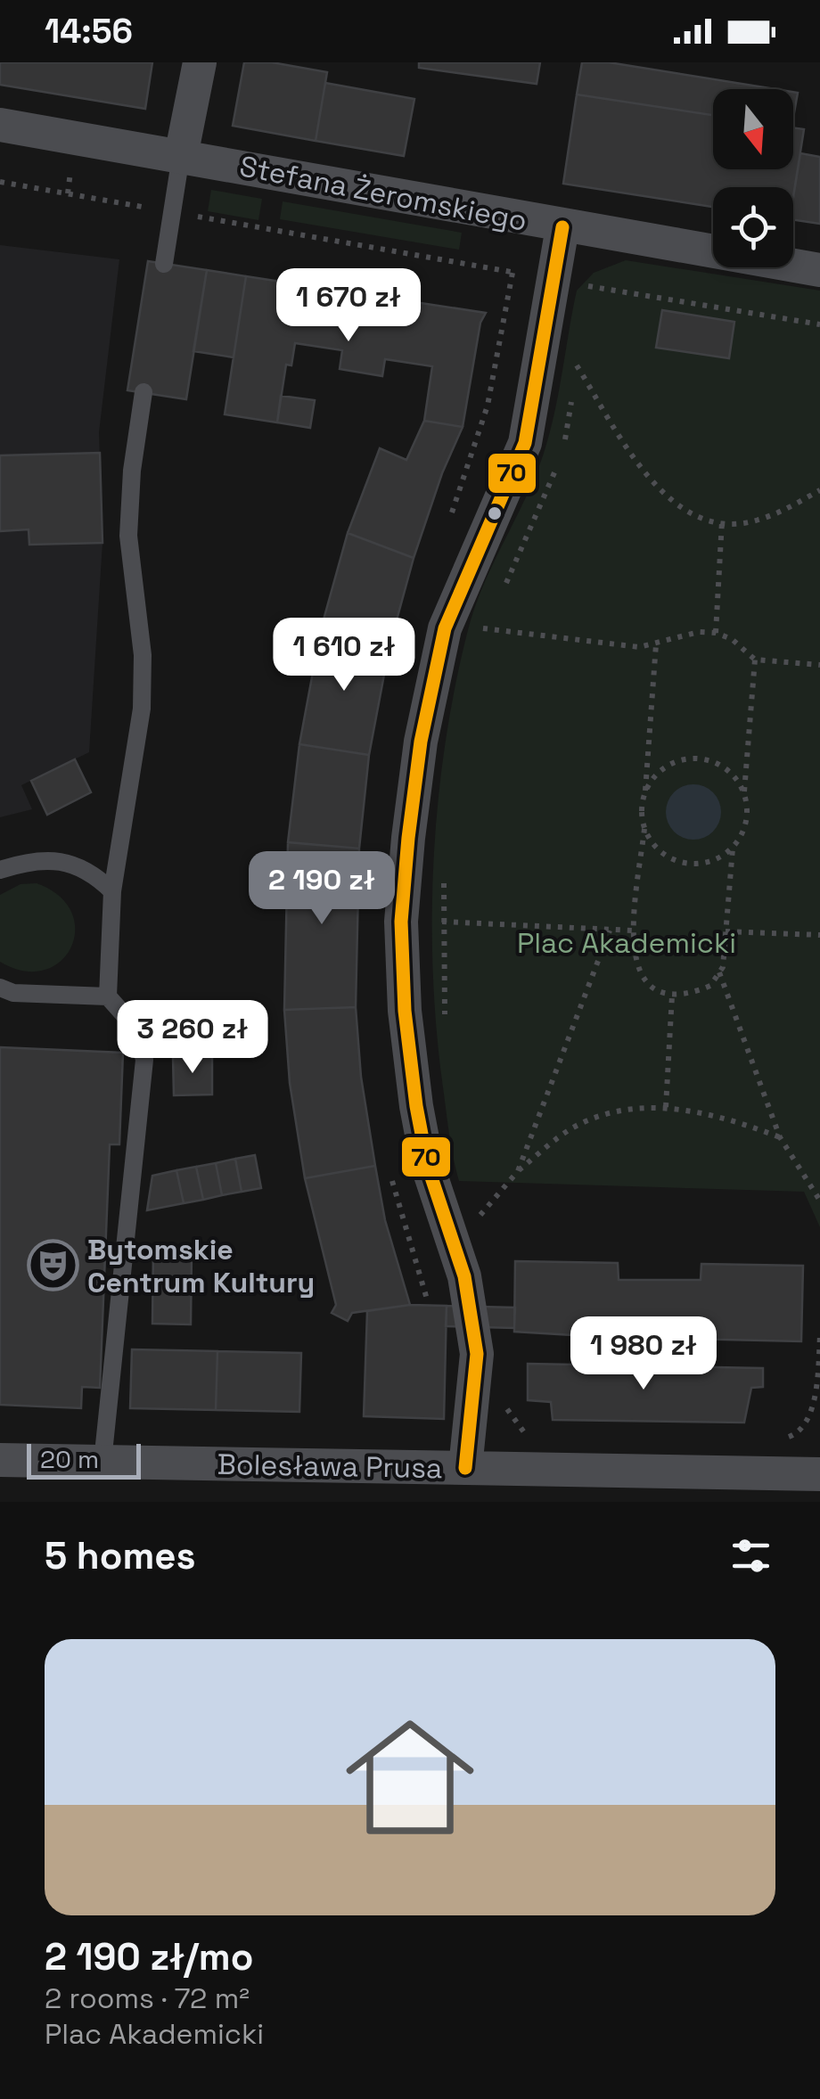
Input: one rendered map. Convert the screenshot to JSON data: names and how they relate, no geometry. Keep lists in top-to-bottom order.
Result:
{
  "streets": {
    "street": ["Stefana Żeromskiego", "Bolesława Prusa"]
  },
  "parks": ["Plac Akademicki"],
  "places": {
    "theatre": ["Bytomskie Centrum Kultury"]
  },
  "lines": ["transit line 70"],
  "scale_bar": "20 m",
  "north": "bottom",
  "page": {
    "status": "14:56",
    "price": [
      "1 670 zł",
      "1 610 zł",
      "2 190 zł",
      "3 260 zł",
      "1 980 zł"
    ],
    "scale": "20 m",
    "heading": "5 homes",
    "list": [
      {
        "name": "2 190 zł/mo",
        "note": "2 rooms · 72 m² · Plac Akademicki"
      }
    ]
  }
}
